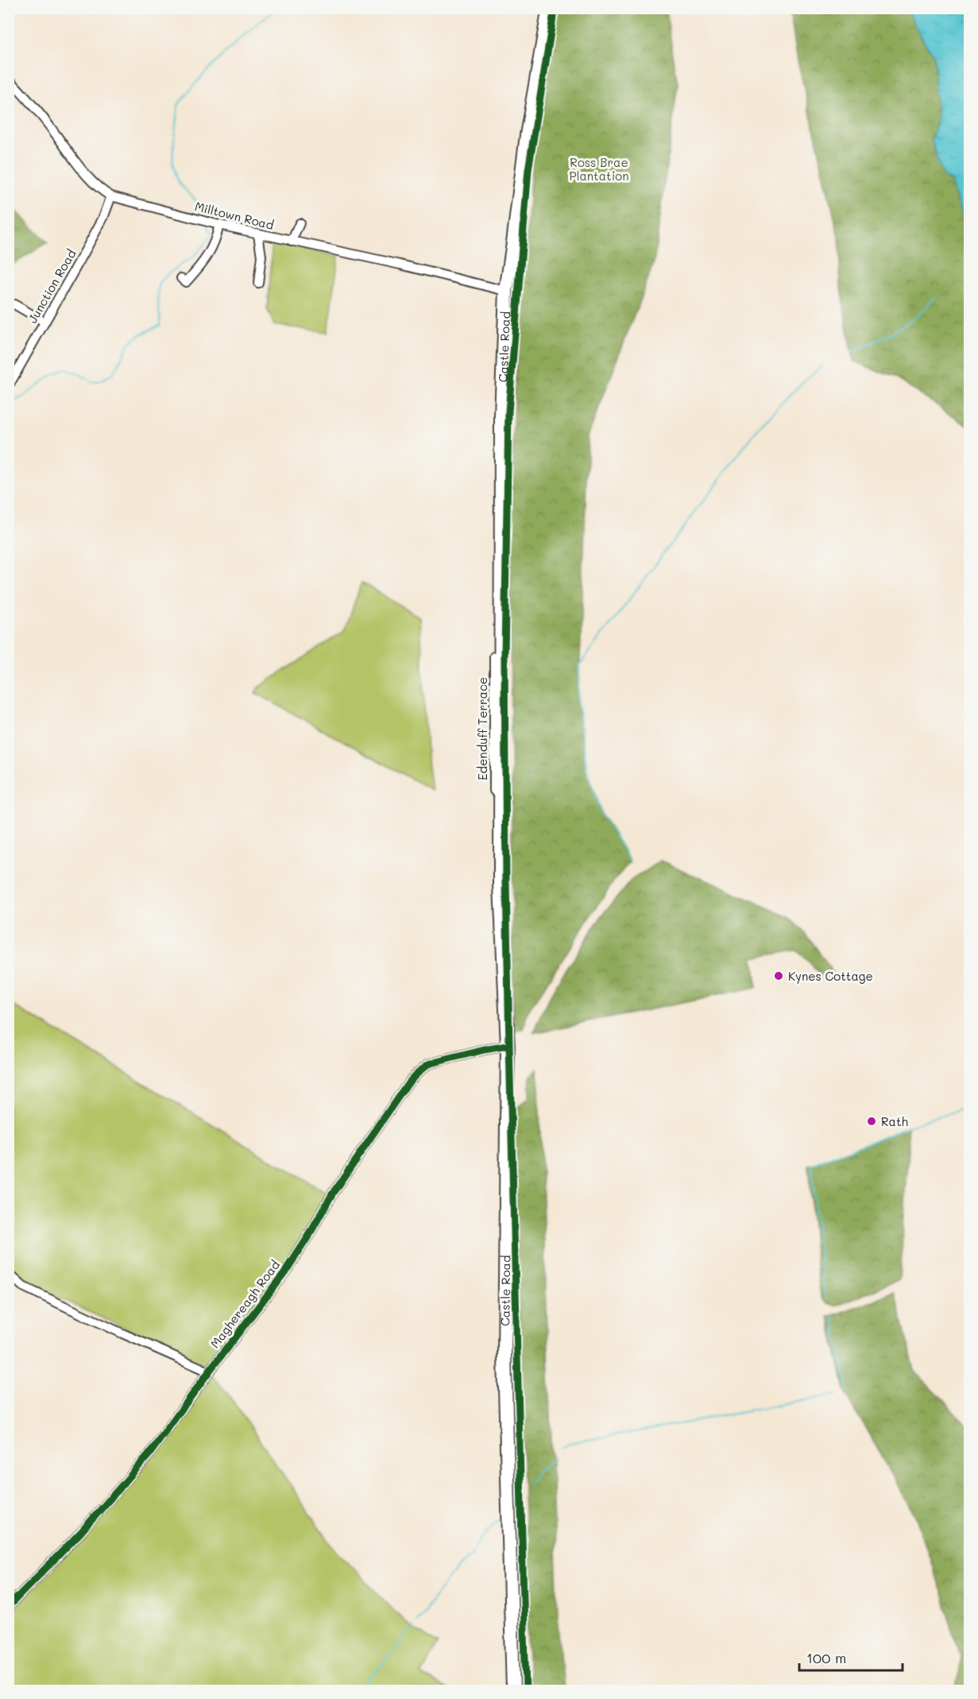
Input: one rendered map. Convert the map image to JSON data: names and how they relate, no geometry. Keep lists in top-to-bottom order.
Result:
{
  "streets": {
    "main road": ["Castle Road"],
    "street": ["Milltown Road", "Junction Road", "Maghereagh Road"]
  },
  "crossings": [
    ["Milltown Road", "Junction Road"],
    ["Milltown Road", "Castle Road"],
    ["Castle Road", "Maghereagh Road"]
  ],
  "parks": ["Ross Brae Plantation"],
  "places": ["Kynes Cottage", "Rath"],
  "scale_bar": "100 m"
}
